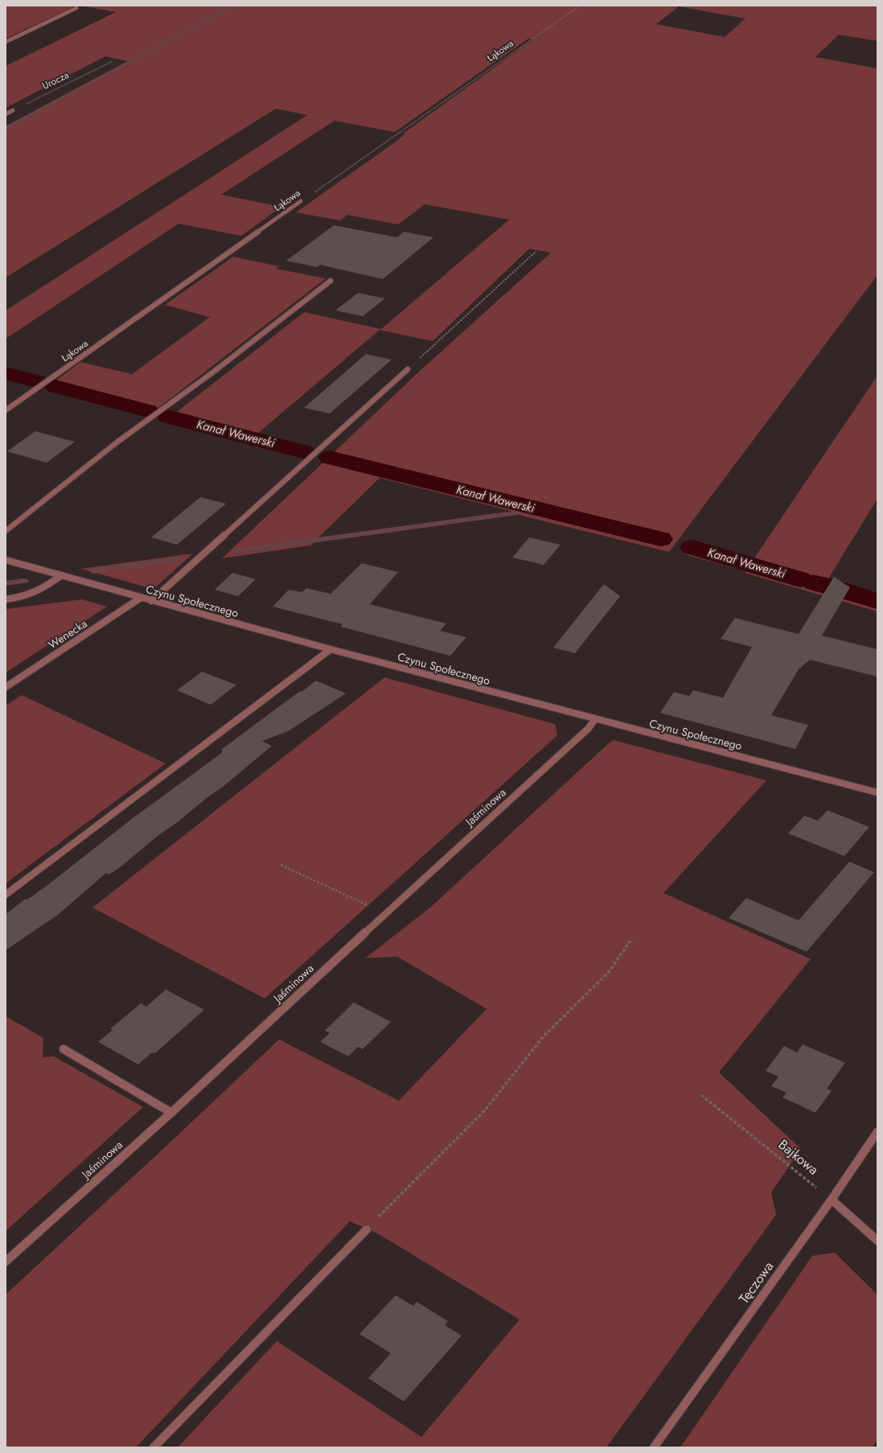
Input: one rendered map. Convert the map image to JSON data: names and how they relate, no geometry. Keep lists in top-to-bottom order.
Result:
{
  "streets": {
    "street": [
      "Łąkowa",
      "Czynu Społecznego",
      "Wenecka",
      "Jaśminowa",
      "Tęczowa"
    ],
    "path": ["Urocza", "Bajkowa"]
  },
  "crossings": [
    ["Czynu Społecznego", "Wenecka"],
    ["Czynu Społecznego", "Jaśminowa"],
    ["Bajkowa", "Tęczowa"]
  ],
  "water": ["Kanał Wawerski"]
}
